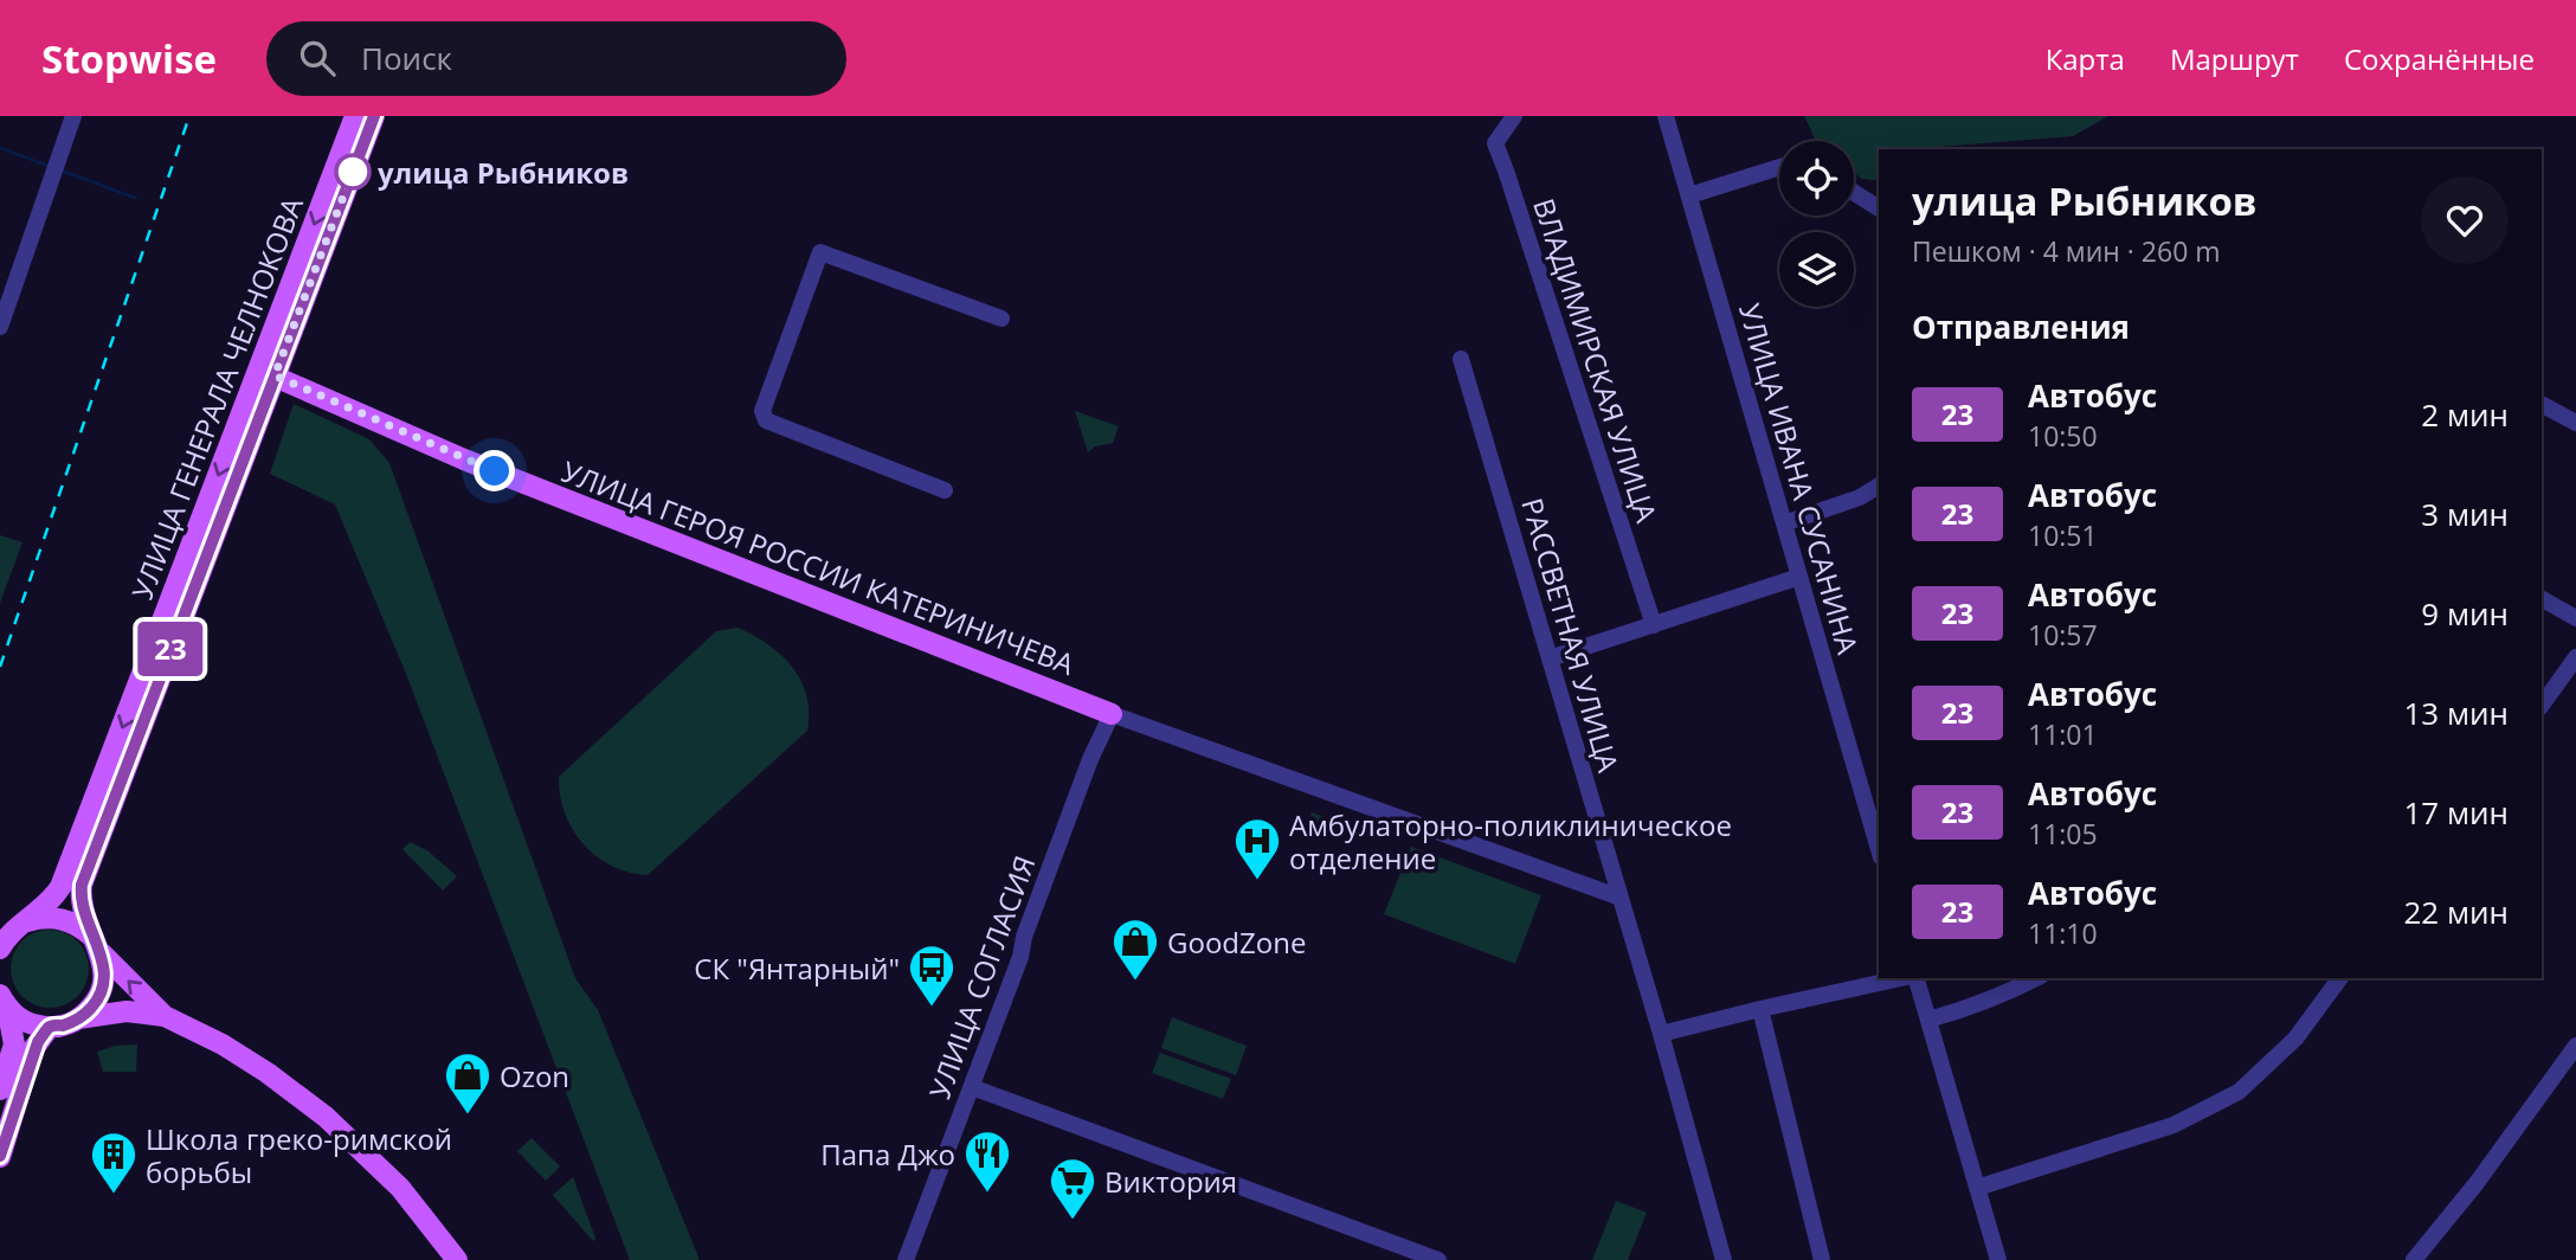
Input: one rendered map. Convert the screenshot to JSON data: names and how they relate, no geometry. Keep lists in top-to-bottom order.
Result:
{
  "streets": {
    "main road": ["УЛИЦА ГЕНЕРАЛА ЧЕЛНОКОВА", "УЛИЦА ГЕРОЯ РОССИИ КАТЕРИНИЧЕВА"],
    "street": [
      "ВЛАДИМИРСКАЯ УЛИЦА",
      "УЛИЦА ИВАНА СУСАНИНА",
      "РАССВЕТНАЯ УЛИЦА",
      "УЛИЦА СОГЛАСИЯ"
    ]
  },
  "crossings": [
    ["УЛИЦА ГЕНЕРАЛА ЧЕЛНОКОВА", "УЛИЦА ГЕРОЯ РОССИИ КАТЕРИНИЧЕВА"],
    ["УЛИЦА ГЕРОЯ РОССИИ КАТЕРИНИЧЕВА", "УЛИЦА СОГЛАСИЯ"]
  ],
  "places": {
    "other": ["улица Рыбников"],
    "hospital": ["Амбулаторно-поликлиническое отделение"],
    "shop": ["GoodZone", "Ozon"],
    "bus stop": ["СК \"Янтарный\""],
    "restaurant": ["Папа Джо"],
    "building": ["Школа греко-римской борьбы"],
    "supermarket": ["Виктория"]
  },
  "lines": ["bus line 23"],
  "page": {
    "header": "Stopwise",
    "search": "Поиск",
    "nav": ["Карта", "Маршрут", "Сохранённые"],
    "on_map": "23",
    "heading": [
      ["улица Рыбников", "Пешком · 4 мин · 260 m"],
      "Отправления"
    ],
    "list": [
      {
        "mark": "23",
        "name": "Автобус",
        "note": "10:50",
        "value": "2 мин"
      },
      {
        "mark": "23",
        "name": "Автобус",
        "note": "10:51",
        "value": "3 мин"
      },
      {
        "mark": "23",
        "name": "Автобус",
        "note": "10:57",
        "value": "9 мин"
      },
      {
        "mark": "23",
        "name": "Автобус",
        "note": "11:01",
        "value": "13 мин"
      },
      {
        "mark": "23",
        "name": "Автобус",
        "note": "11:05",
        "value": "17 мин"
      },
      {
        "mark": "23",
        "name": "Автобус",
        "note": "11:10",
        "value": "22 мин"
      }
    ]
  }
}
